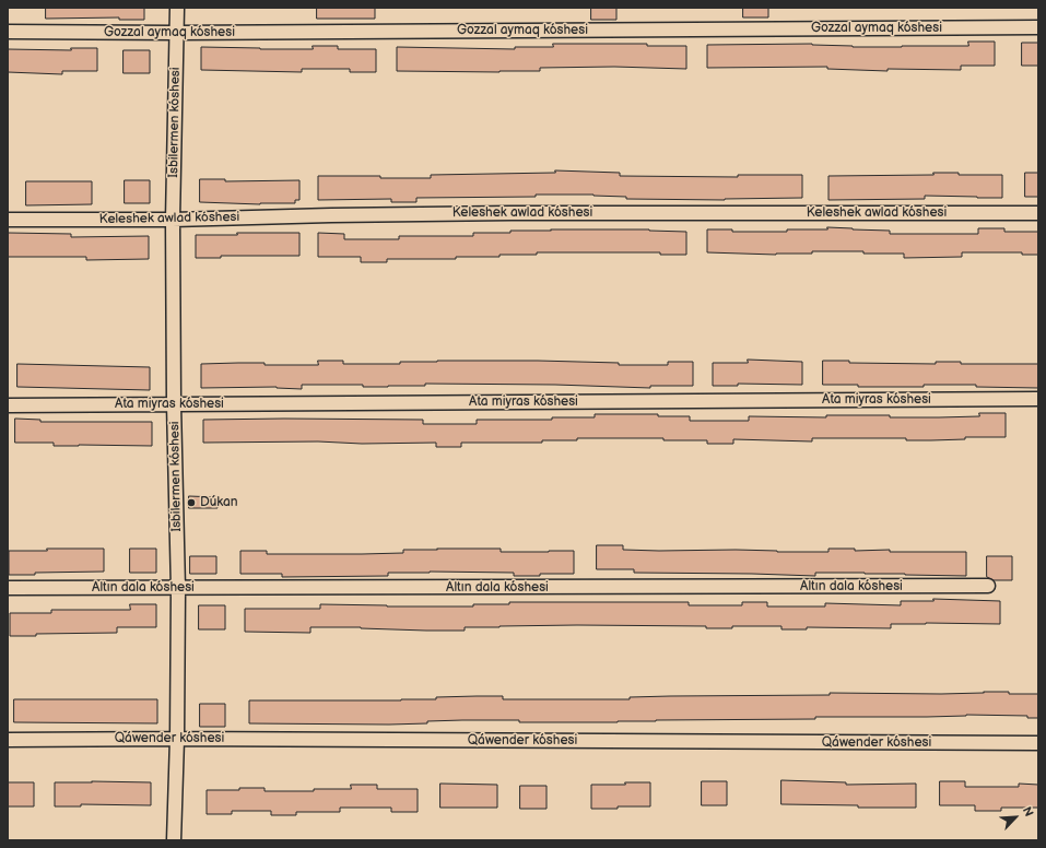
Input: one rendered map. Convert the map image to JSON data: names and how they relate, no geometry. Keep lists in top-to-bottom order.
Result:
{
  "streets": {
    "street": [
      "Gozzal aymaq kóshesi",
      "Isbilermen kóshesi",
      "Keleshek awlad kóshesi",
      "Ata miyras kóshesi",
      "Altın dala kóshesi",
      "Qáwender kóshesi"
    ]
  },
  "crossings": [
    ["Gozzal aymaq kóshesi", "Isbilermen kóshesi"],
    ["Isbilermen kóshesi", "Keleshek awlad kóshesi"],
    ["Isbilermen kóshesi", "Ata miyras kóshesi"],
    ["Isbilermen kóshesi", "Altın dala kóshesi"],
    ["Isbilermen kóshesi", "Qáwender kóshesi"]
  ],
  "places": ["Dúkan"],
  "north": "top right"
}
